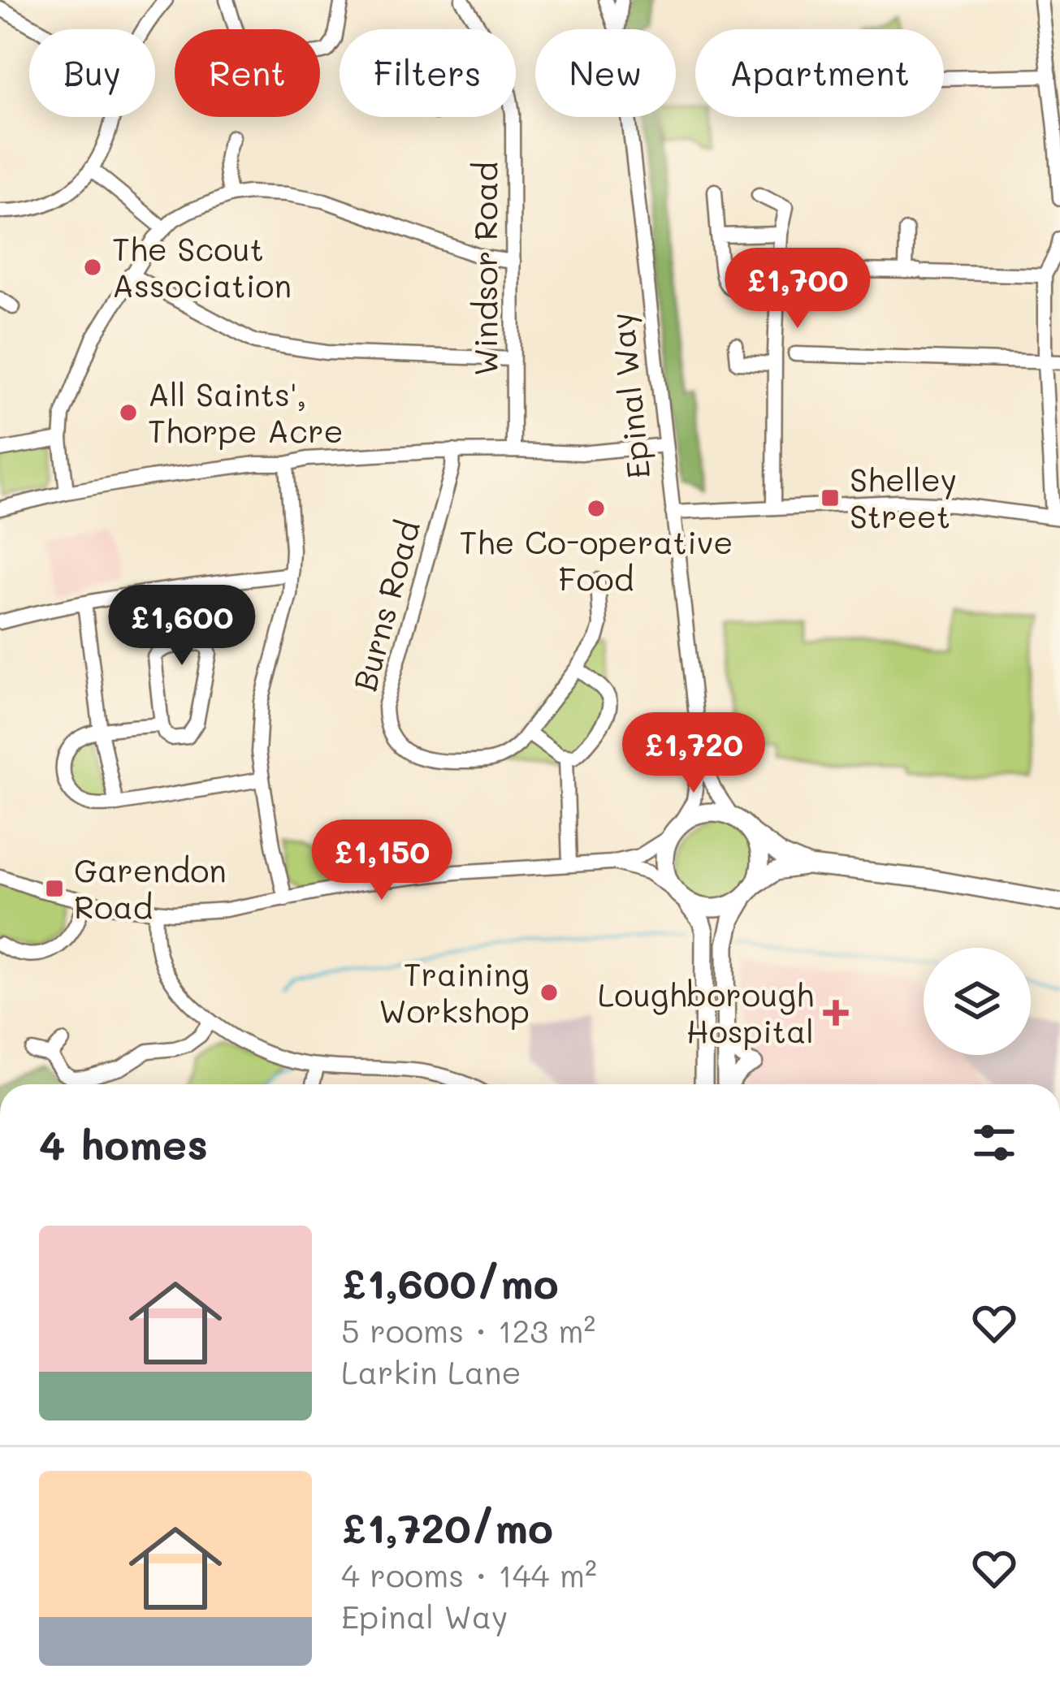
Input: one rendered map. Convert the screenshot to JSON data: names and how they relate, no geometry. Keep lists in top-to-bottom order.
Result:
{
  "streets": {
    "street": ["Windsor Road", "Epinal Way", "Burns Road"]
  },
  "places": {
    "other": [
      "The Scout Association",
      "All Saints', Thorpe Acre",
      "The Co-operative Food",
      "Training Workshop"
    ],
    "transit": ["Shelley Street", "Garendon Road"],
    "health": ["Loughborough Hospital"]
  },
  "page": {
    "chip": [
      "Buy",
      "Rent",
      "Filters",
      "New",
      "Apartment"
    ],
    "price": [
      "£1,700",
      "£1,600",
      "£1,720",
      "£1,150"
    ],
    "heading": "4 homes",
    "list": [
      {
        "name": "£1,600/mo",
        "note": "5 rooms · 123 m² · Larkin Lane"
      },
      {
        "name": "£1,720/mo",
        "note": "4 rooms · 144 m² · Epinal Way"
      }
    ]
  }
}
